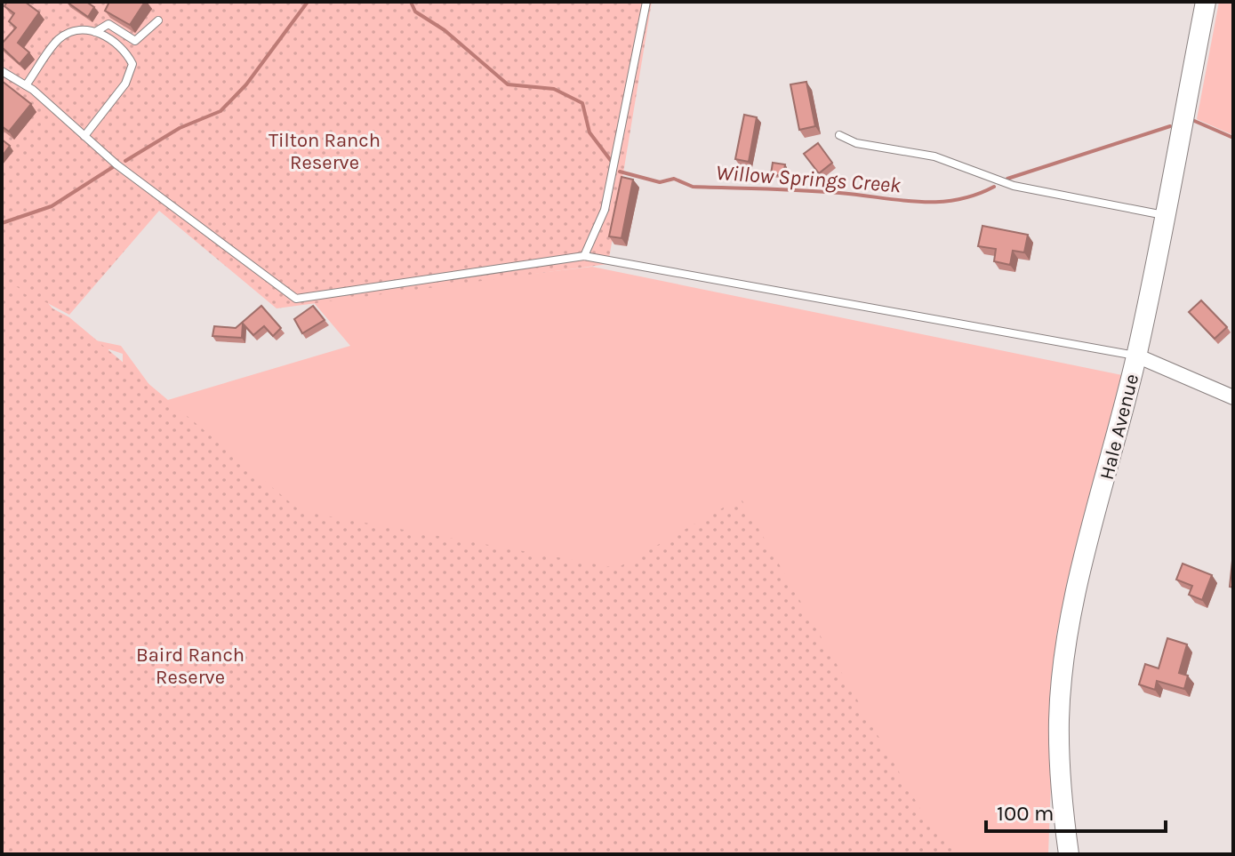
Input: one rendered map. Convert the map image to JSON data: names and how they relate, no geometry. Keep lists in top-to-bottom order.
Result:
{
  "streets": {
    "main road": ["Hale Avenue"]
  },
  "water": ["Willow Springs Creek"],
  "parks": ["Tilton Ranch Reserve", "Baird Ranch Reserve"],
  "scale_bar": "100 m"
}
